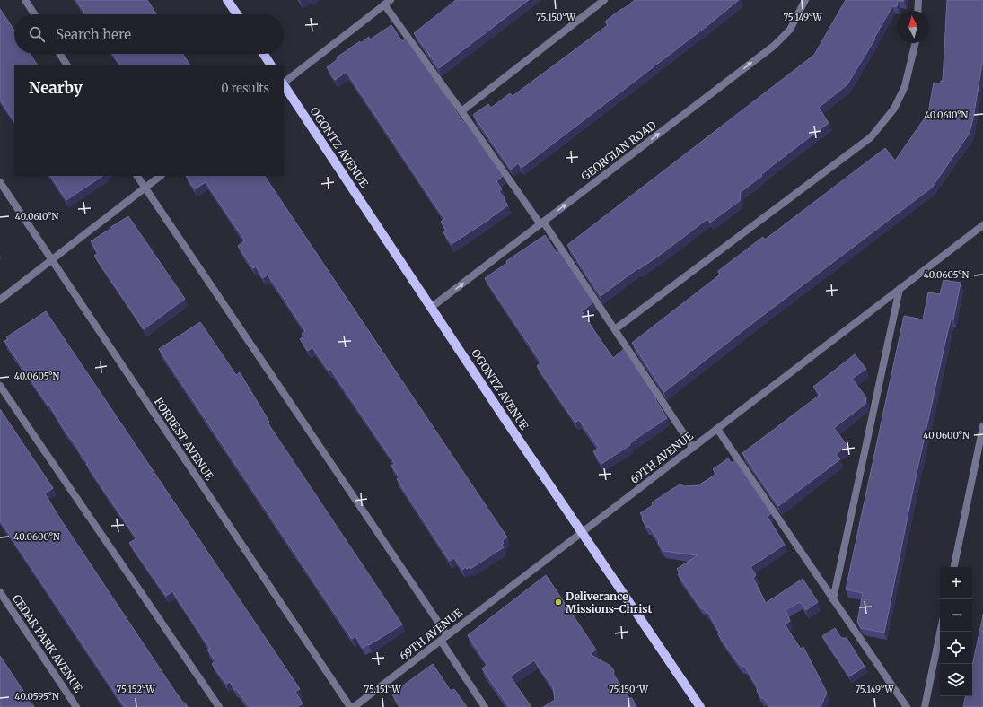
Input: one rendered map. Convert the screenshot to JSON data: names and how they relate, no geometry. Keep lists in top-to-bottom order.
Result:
{
  "streets": {
    "main road": ["OGONTZ AVENUE"],
    "street": [
      "GEORGIAN ROAD",
      "FORREST AVENUE",
      "69TH AVENUE",
      "CEDAR PARK AVENUE"
    ]
  },
  "crossings": [
    ["OGONTZ AVENUE", "GEORGIAN ROAD"],
    ["OGONTZ AVENUE", "69TH AVENUE"]
  ],
  "one_way": ["GEORGIAN ROAD"],
  "places": ["Deliverance Missions-Christ"],
  "north": "top",
  "page": {
    "search": "Search here",
    "heading": ["Nearby", "0 results"],
    "map_buttons": ["+", "−"]
  },
  "coordinates": [
    "75.150°W",
    "75.149°W",
    "40.0610°N",
    "40.0605°N",
    "40.0600°N",
    "75.152°W",
    "75.151°W",
    "40.0595°N"
  ]
}
